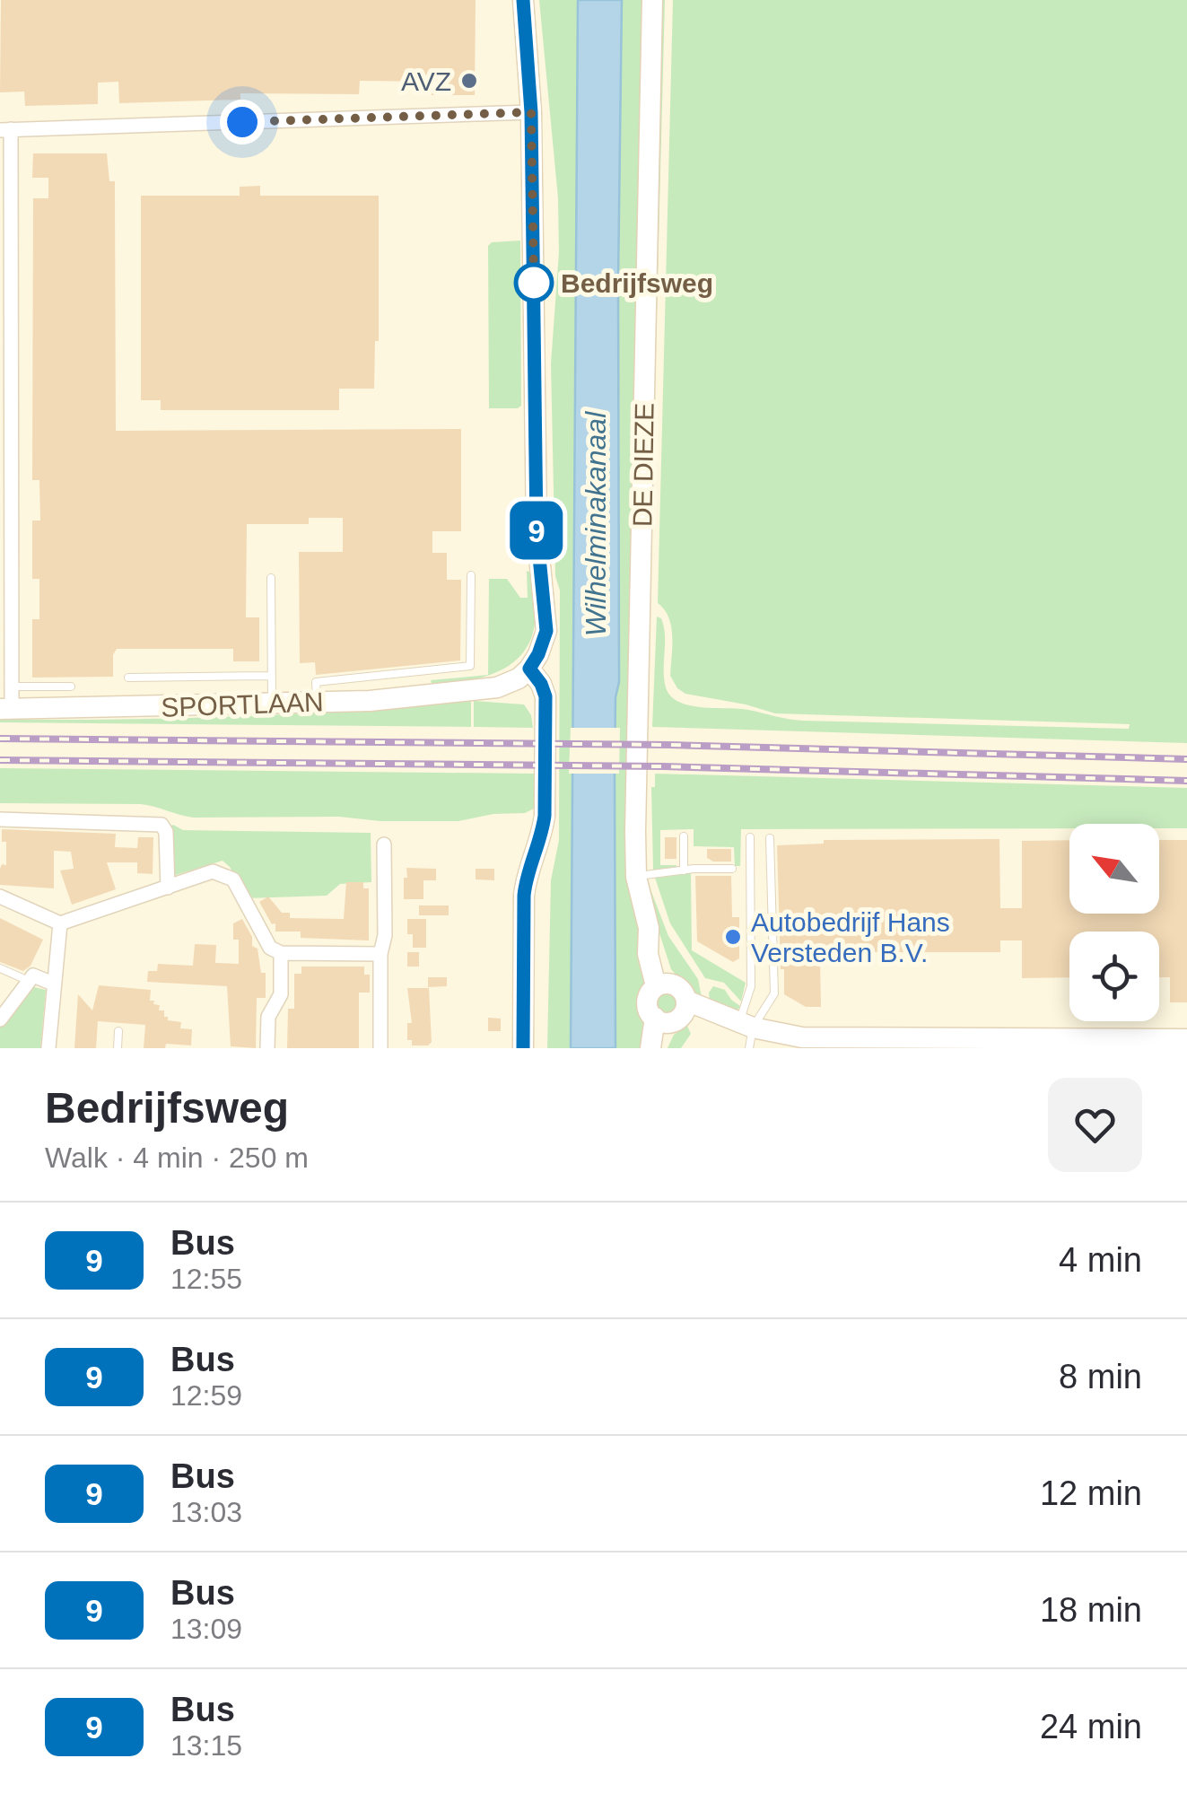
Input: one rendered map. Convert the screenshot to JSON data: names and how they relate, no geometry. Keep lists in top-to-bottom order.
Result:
{
  "streets": {
    "street": ["DE DIEZE", "SPORTLAAN"]
  },
  "water": ["Wilhelminakanaal"],
  "places": ["AVZ", "Bedrijfsweg", "Autobedrijf Hans Versteden B.V."],
  "lines": ["bus line 9"],
  "north": "top left",
  "page": {
    "on_map": "9",
    "heading": ["Bedrijfsweg", "Walk · 4 min · 250 m"],
    "list": [
      {
        "mark": "9",
        "name": "Bus",
        "note": "12:55",
        "value": "4 min"
      },
      {
        "mark": "9",
        "name": "Bus",
        "note": "12:59",
        "value": "8 min"
      },
      {
        "mark": "9",
        "name": "Bus",
        "note": "13:03",
        "value": "12 min"
      },
      {
        "mark": "9",
        "name": "Bus",
        "note": "13:09",
        "value": "18 min"
      },
      {
        "mark": "9",
        "name": "Bus",
        "note": "13:15",
        "value": "24 min"
      }
    ]
  }
}
